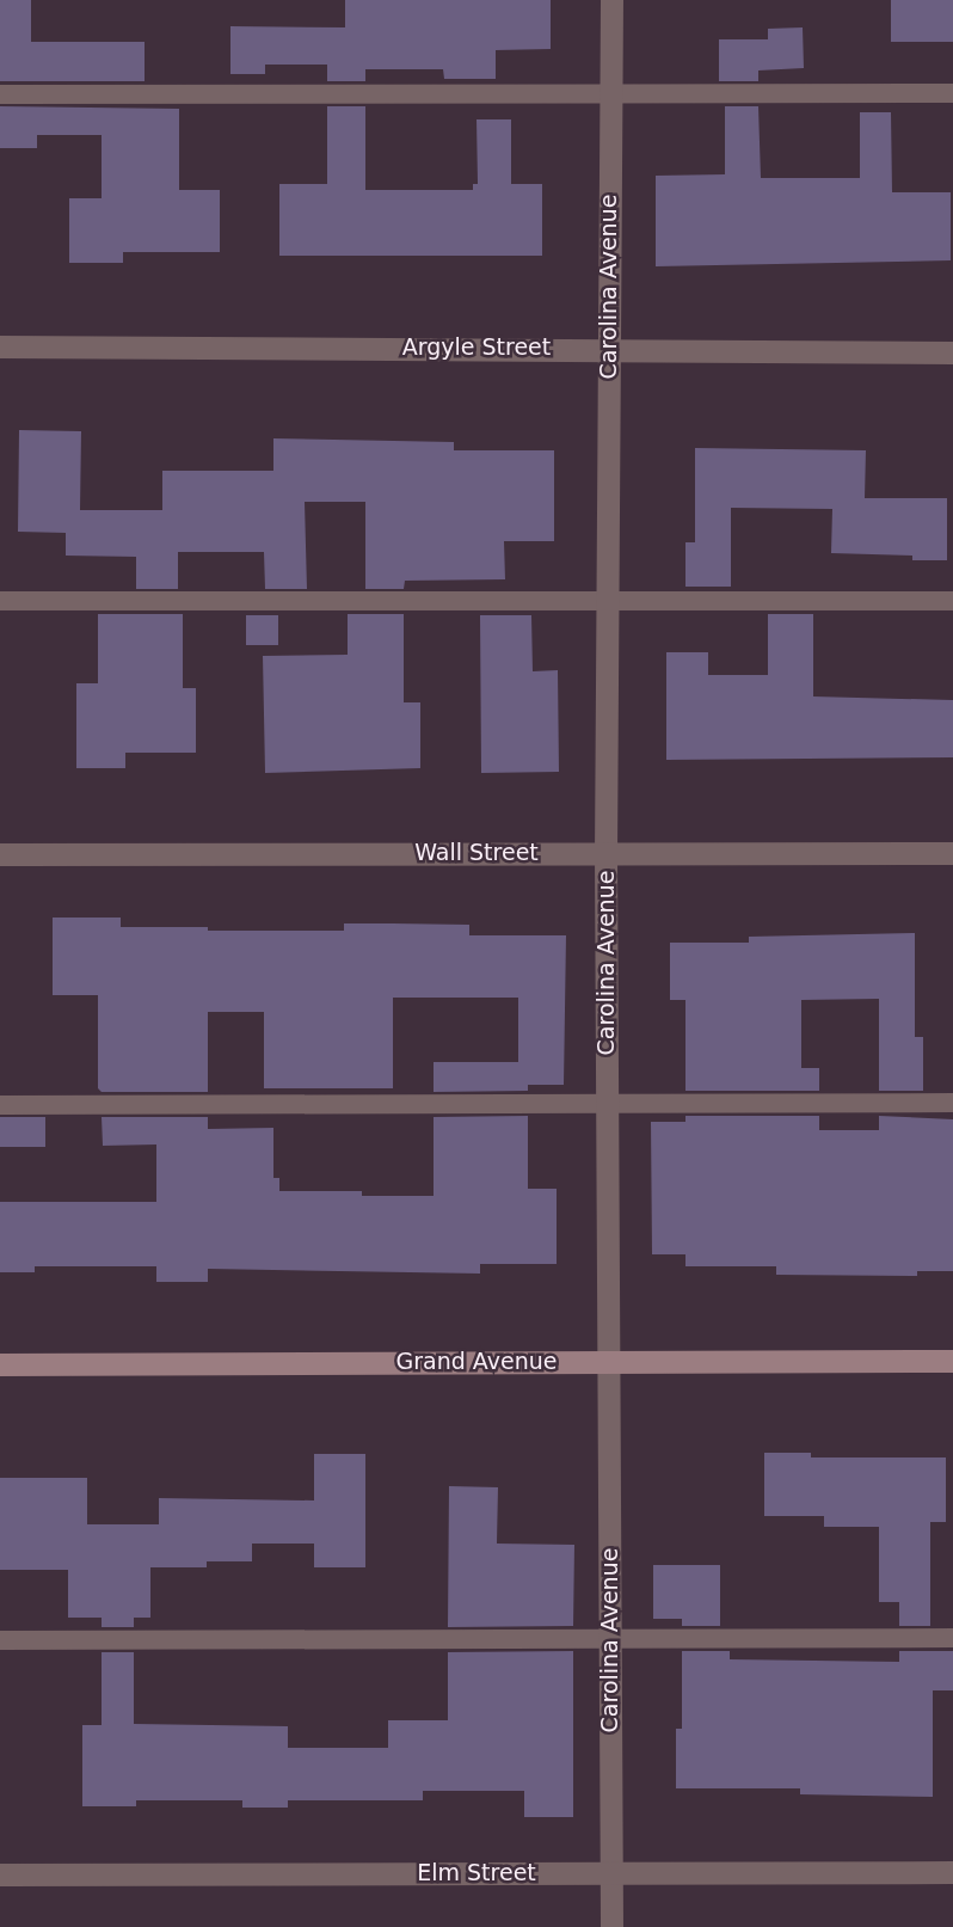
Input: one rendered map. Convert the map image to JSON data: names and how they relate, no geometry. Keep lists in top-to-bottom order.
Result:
{
  "streets": {
    "main road": ["Grand Avenue"],
    "street": [
      "Carolina Avenue",
      "Argyle Street",
      "Wall Street",
      "Elm Street"
    ]
  },
  "crossings": [
    ["Carolina Avenue", "Argyle Street"],
    ["Carolina Avenue", "Wall Street"],
    ["Carolina Avenue", "Grand Avenue"],
    ["Carolina Avenue", "Elm Street"]
  ]
}
